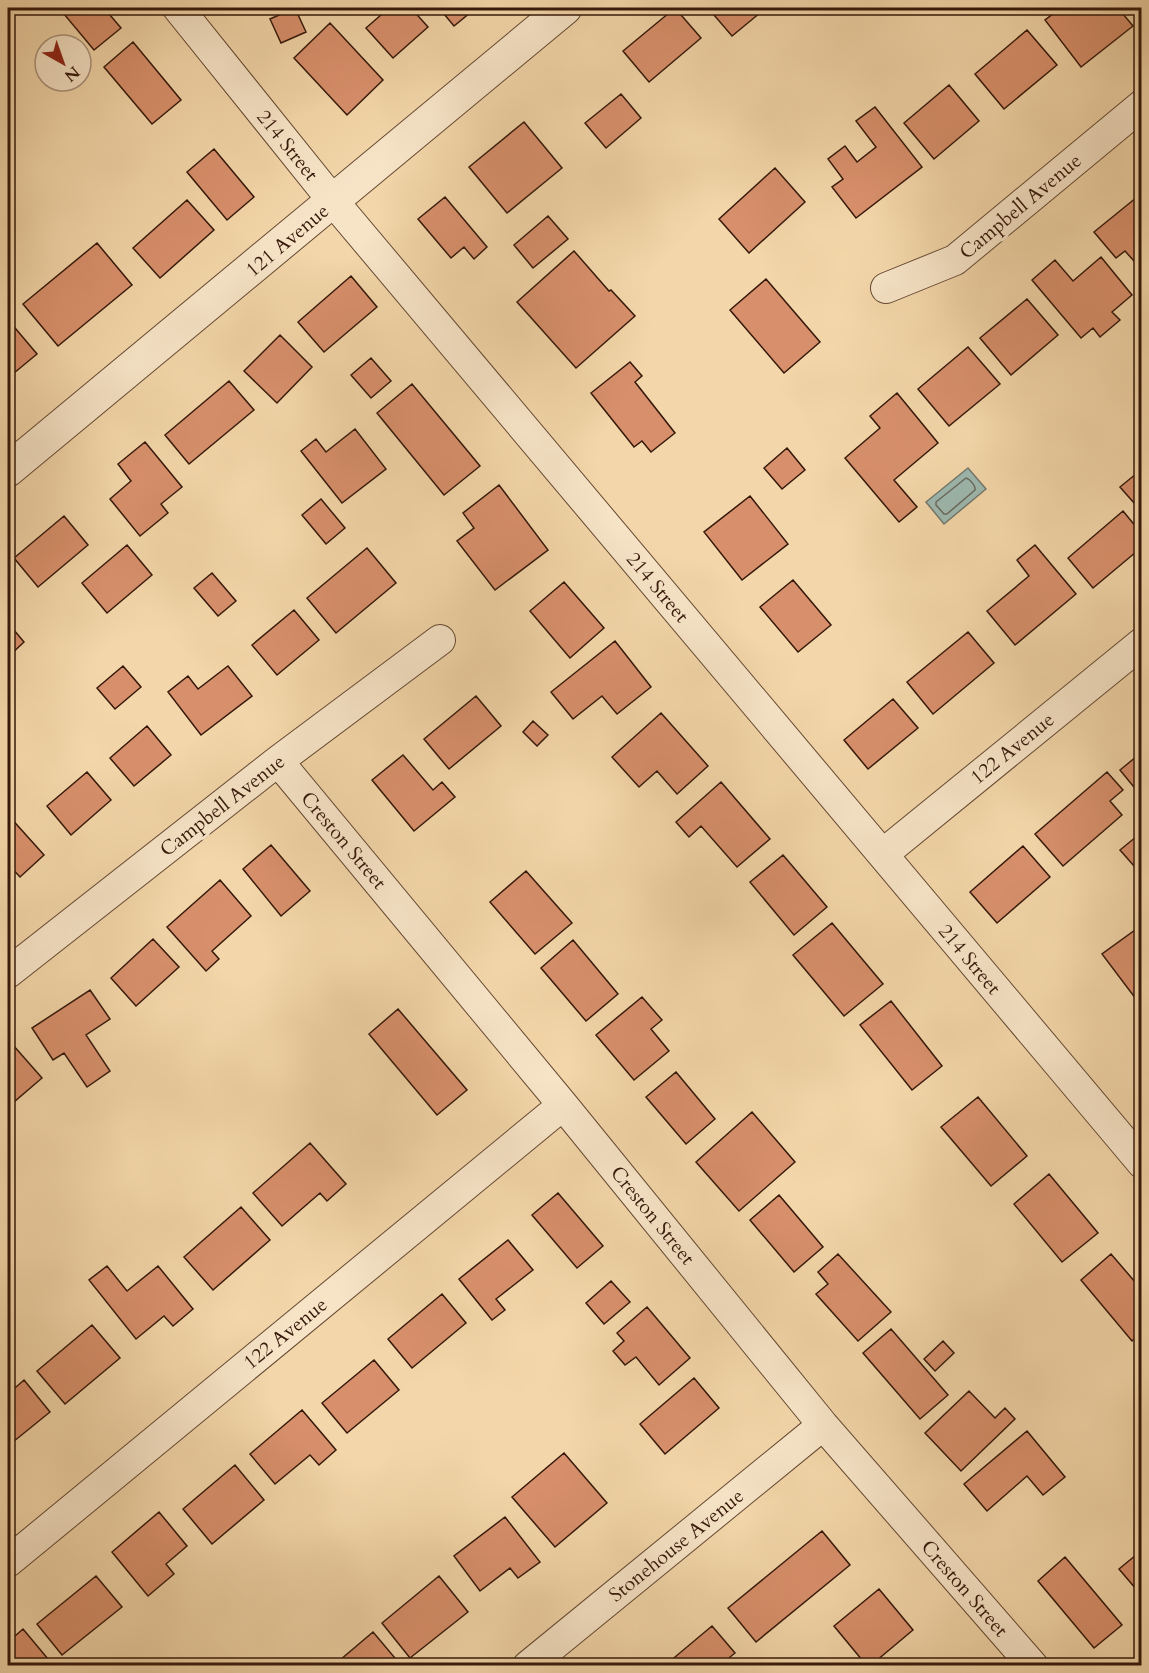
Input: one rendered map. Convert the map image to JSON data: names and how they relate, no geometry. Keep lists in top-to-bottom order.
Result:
{
  "streets": {
    "street": [
      "214 Street",
      "Campbell Avenue",
      "121 Avenue",
      "122 Avenue",
      "Creston Street",
      "Stonehouse Avenue"
    ]
  },
  "crossings": [
    ["214 Street", "121 Avenue"],
    ["214 Street", "122 Avenue"],
    ["Campbell Avenue", "Creston Street"],
    ["122 Avenue", "Creston Street"],
    ["Creston Street", "Stonehouse Avenue"]
  ],
  "north": "bottom right"
}
